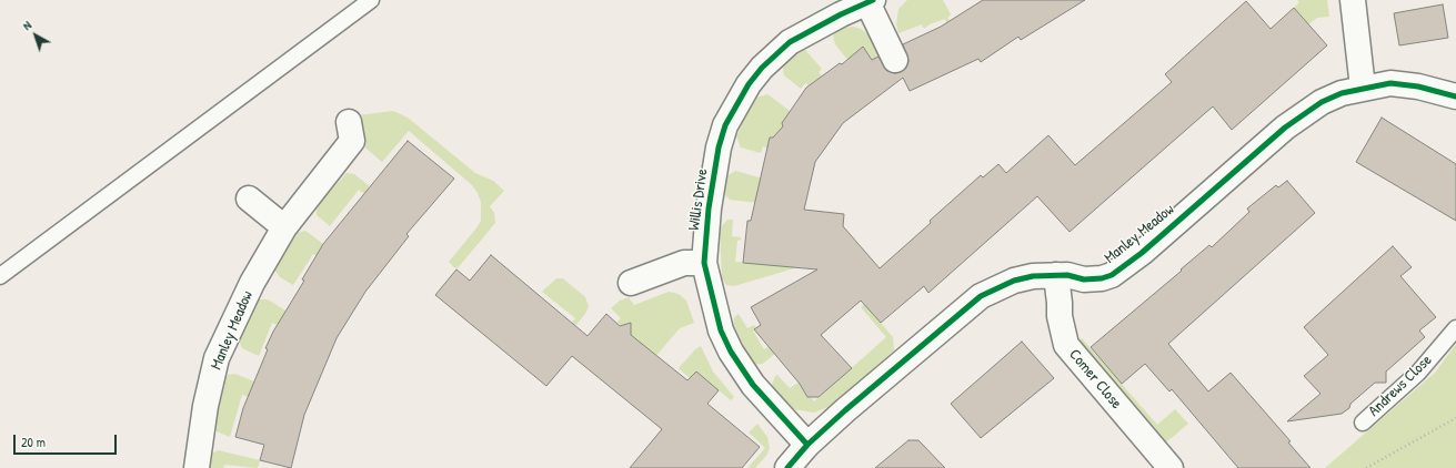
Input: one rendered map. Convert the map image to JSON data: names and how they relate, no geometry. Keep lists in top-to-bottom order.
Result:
{
  "streets": {
    "street": ["Willis Drive", "Manley Meadow", "Comer Close"],
    "lane": ["Andrews Close"]
  },
  "crossings": [
    ["Willis Drive", "Manley Meadow"],
    ["Manley Meadow", "Comer Close"]
  ],
  "scale_bar": "20 m",
  "north": "top left"
}
